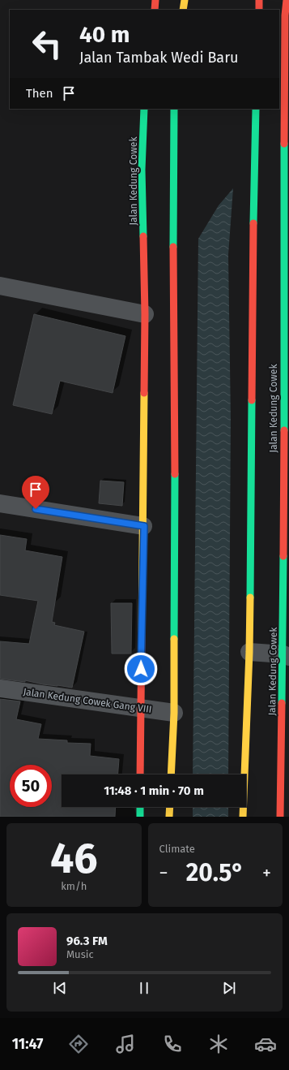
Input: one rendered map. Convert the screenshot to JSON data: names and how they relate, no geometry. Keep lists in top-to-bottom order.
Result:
{
  "streets": {
    "main road": ["Jalan Kedung Cowek"],
    "street": ["Jalan Kedung Cowek Gang VIII"]
  },
  "crossings": [
    ["Jalan Kedung Cowek", "Jalan Kedung Cowek Gang VIII"]
  ],
  "page": {
    "turn": ["40 m", "Jalan Tambak Wedi Baru"],
    "then": "Then",
    "limit": "50",
    "trip": "11:48 · 1 min · 70 m",
    "tile": [
      ["46", "km/h"],
      "Climate"
    ],
    "heat": ["−", "20.5°", "+"],
    "song": ["96.3 FM", "Music"],
    "tabs": "11:47"
  }
}
